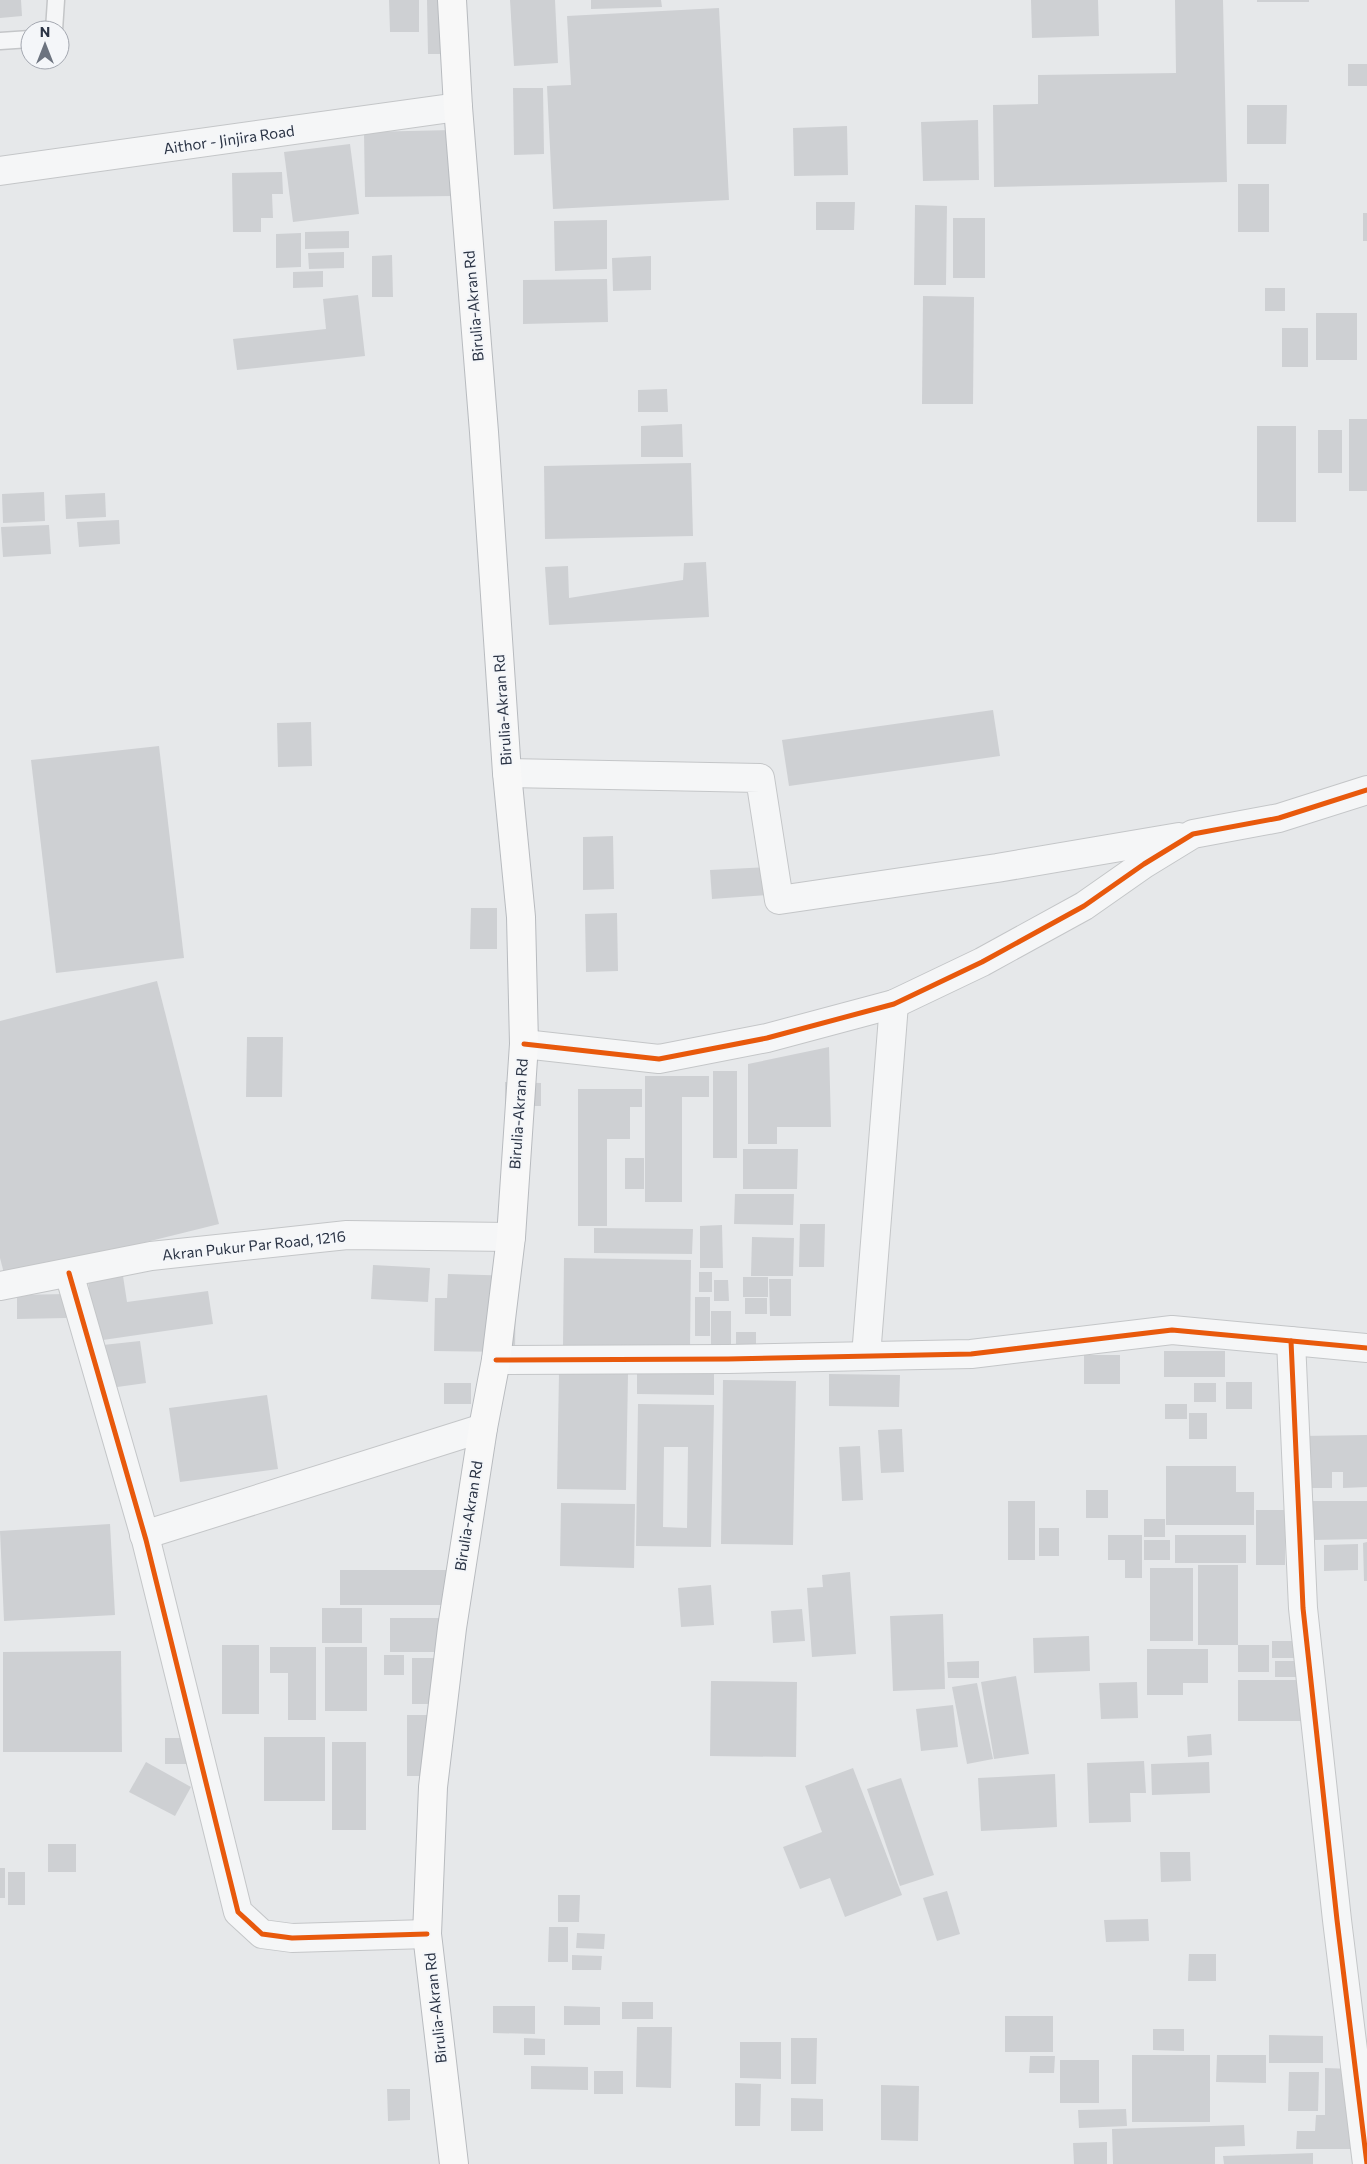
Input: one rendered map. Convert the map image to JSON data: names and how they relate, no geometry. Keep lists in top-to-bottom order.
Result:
{
  "streets": {
    "highway": ["Birulia-Akran Rd"],
    "street": ["Aithor - Jinjira Road", "Akran Pukur Par Road, 1216"]
  },
  "crossings": [
    ["Aithor - Jinjira Road", "Birulia-Akran Rd"],
    ["Birulia-Akran Rd", "Akran Pukur Par Road, 1216"]
  ],
  "north": "top"
}
